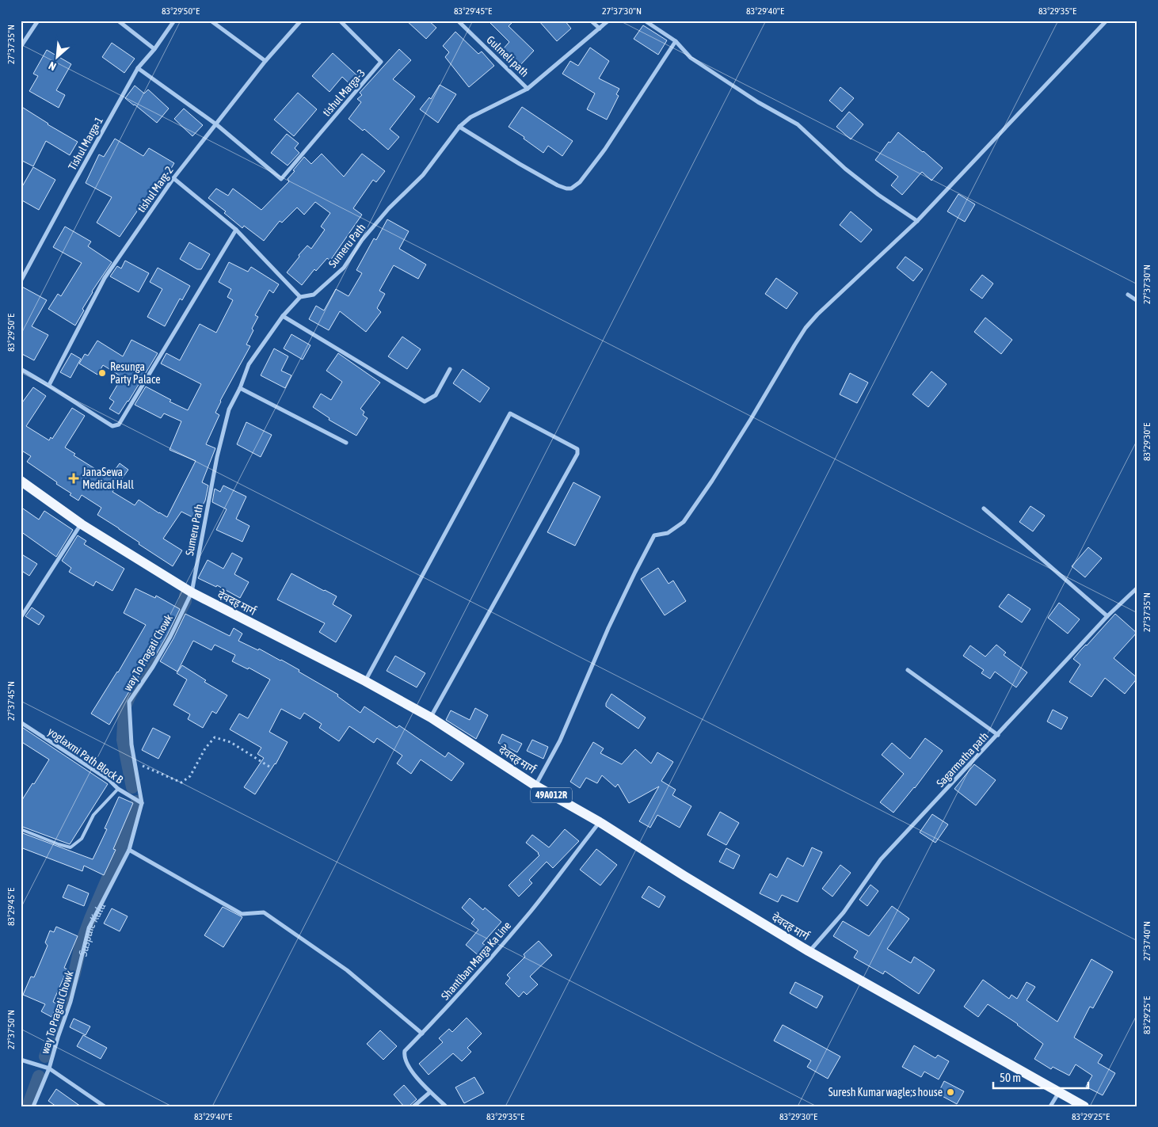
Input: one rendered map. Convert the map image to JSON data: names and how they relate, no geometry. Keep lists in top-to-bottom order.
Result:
{
  "streets": {
    "main road": ["देवदह मार्ग", "49A012R"],
    "street": [
      "Gulmeli path",
      "tishul Marga-3",
      "Tishul Marga-1",
      "tishul Marg-2",
      "Sumeru Path",
      "way To Pragati Chowk",
      "yoglaxmi Path Block B",
      "Sagarmatha path",
      "Shantiban Marga Ka Line"
    ]
  },
  "crossings": [
    ["Gulmeli path", "Sumeru Path"],
    ["tishul Marga-3", "tishul Marg-2"],
    ["Sumeru Path", "देवदह मार्ग"],
    ["Sumeru Path", "way To Pragati Chowk"],
    ["देवदह मार्ग", "way To Pragati Chowk"],
    ["देवदह मार्ग", "Sagarmatha path"],
    ["देवदह मार्ग", "Shantiban Marga Ka Line"],
    ["way To Pragati Chowk", "yoglaxmi Path Block B"]
  ],
  "water": ["Suspure Kula"],
  "places": {
    "other": ["Resunga Party Palace", "Suresh Kumar wagle;s house"],
    "health": ["JanaSewa Medical Hall"]
  },
  "scale_bar": "50 m",
  "north": "bottom left",
  "coordinates": [
    "83°29'50\"E",
    "83°29'45\"E",
    "27°37'30\"N",
    "83°29'40\"E",
    "83°29'35\"E",
    "27°37'35\"N",
    "83°29'30\"E",
    "27°37'45\"N",
    "27°37'40\"N",
    "83°29'25\"E",
    "27°37'50\"N"
  ]
}
